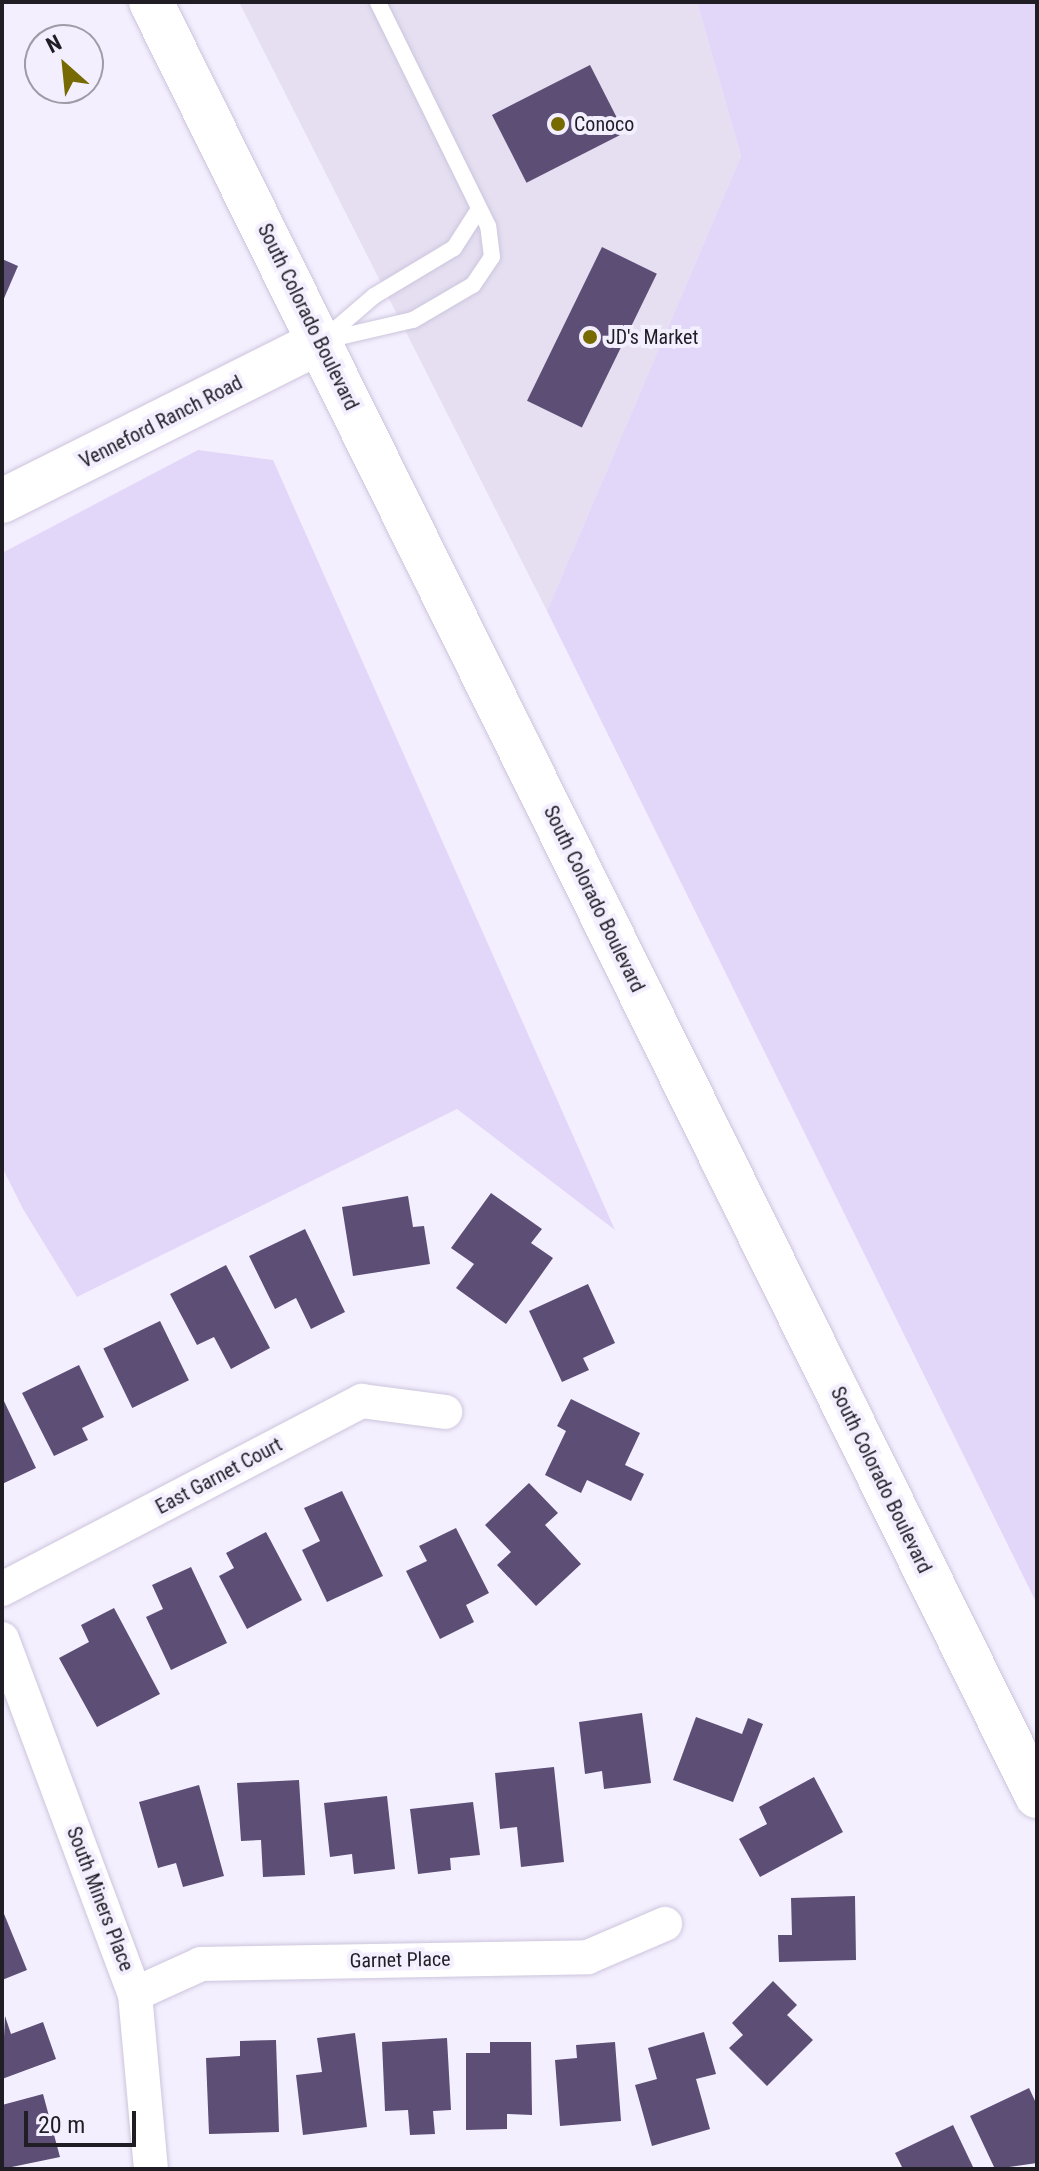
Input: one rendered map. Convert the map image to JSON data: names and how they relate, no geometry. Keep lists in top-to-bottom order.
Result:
{
  "streets": {
    "main road": ["South Colorado Boulevard", "Venneford Ranch Road"],
    "street": ["East Garnet Court", "South Miners Place", "Garnet Place"]
  },
  "crossings": [
    ["South Colorado Boulevard", "Venneford Ranch Road"],
    ["South Miners Place", "Garnet Place"]
  ],
  "places": ["Conoco", "JD's Market"],
  "scale_bar": "20 m",
  "north": "top left"
}
